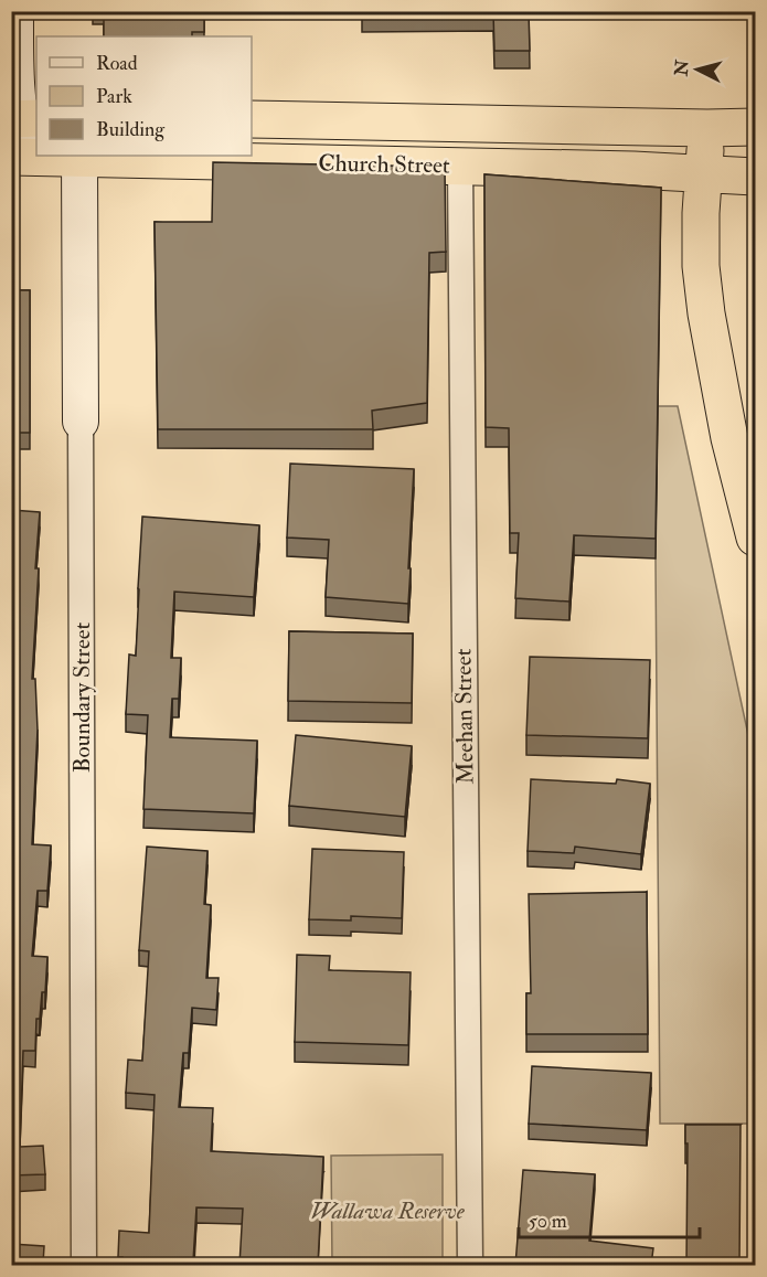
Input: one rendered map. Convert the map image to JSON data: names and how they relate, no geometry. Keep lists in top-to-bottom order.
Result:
{
  "streets": {
    "highway": ["Church Street"],
    "street": ["Boundary Street", "Meehan Street"]
  },
  "crossings": [
    ["Church Street", "Boundary Street"],
    ["Church Street", "Meehan Street"]
  ],
  "parks": ["Wallawa Reserve"],
  "legend": ["Road", "Park", "Building"],
  "scale_bar": "50 m",
  "north": "left"
}
